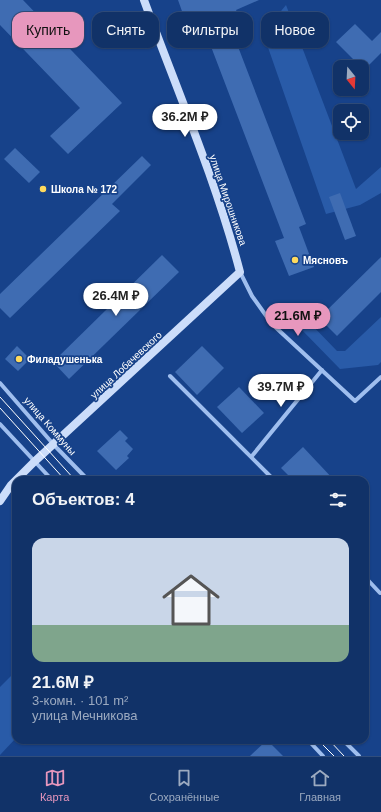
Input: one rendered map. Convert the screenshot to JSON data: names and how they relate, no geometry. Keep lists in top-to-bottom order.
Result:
{
  "streets": {
    "street": ["улица Мирошникова", "улица Лобачевского", "улица Коммуны"]
  },
  "crossings": [
    ["улица Мирошникова", "улица Лобачевского"],
    ["улица Лобачевского", "улица Коммуны"]
  ],
  "places": ["Школа № 172", "Мясновъ", "Филадушенька"],
  "north": "bottom",
  "page": {
    "chip": [
      "Купить",
      "Снять",
      "Фильтры",
      "Новое"
    ],
    "price": [
      "36.2M ₽",
      "26.4M ₽",
      "21.6M ₽",
      "39.7M ₽"
    ],
    "heading": "Объектов: 4",
    "list": [
      {
        "name": "21.6M ₽",
        "note": "3-комн. · 101 m² · улица Мечникова"
      }
    ],
    "tabs": ["Карта", "Сохранённые", "Главная"]
  }
}
